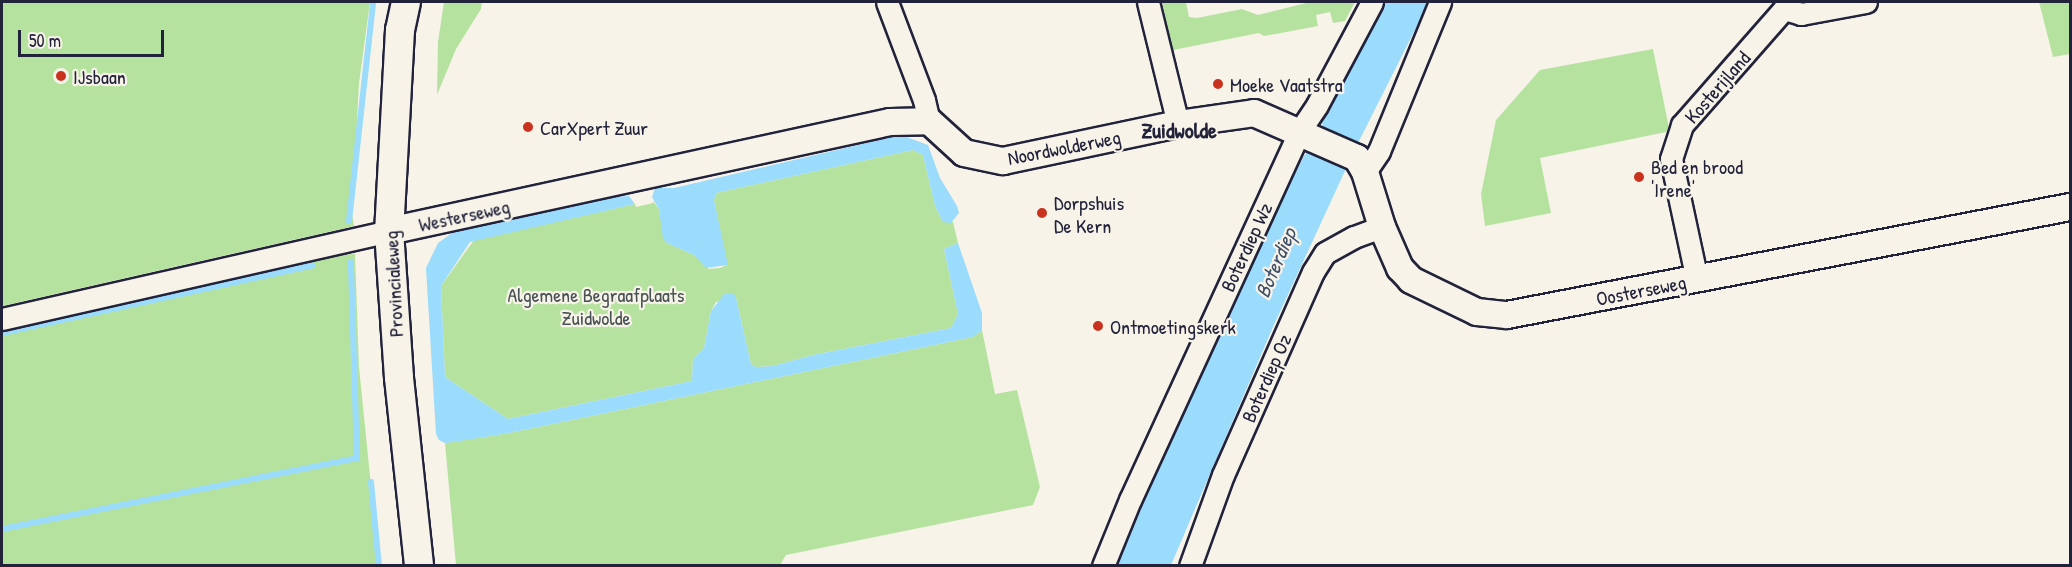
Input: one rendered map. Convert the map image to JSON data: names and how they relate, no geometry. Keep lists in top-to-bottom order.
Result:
{
  "streets": {
    "main road": ["Provincialeweg"],
    "street": [
      "Kosterijland",
      "Noordwolderweg",
      "Westerseweg",
      "Boterdiep Wz",
      "Oosterseweg",
      "Boterdiep Oz"
    ]
  },
  "crossings": [
    ["Kosterijland", "Oosterseweg"],
    ["Noordwolderweg", "Westerseweg"],
    ["Noordwolderweg", "Boterdiep Wz"],
    ["Westerseweg", "Provincialeweg"],
    ["Oosterseweg", "Boterdiep Oz"]
  ],
  "districts": ["Zuidwolde"],
  "water": ["Boterdiep"],
  "parks": ["Algemene Begraafplaats Zuidwolde"],
  "places": [
    "IJsbaan",
    "Moeke Vaatstra",
    "CarXpert Zuur",
    "Bed en brood 'Irene'",
    "Dorpshuis De Kern",
    "Ontmoetingskerk"
  ],
  "scale_bar": "50 m"
}
